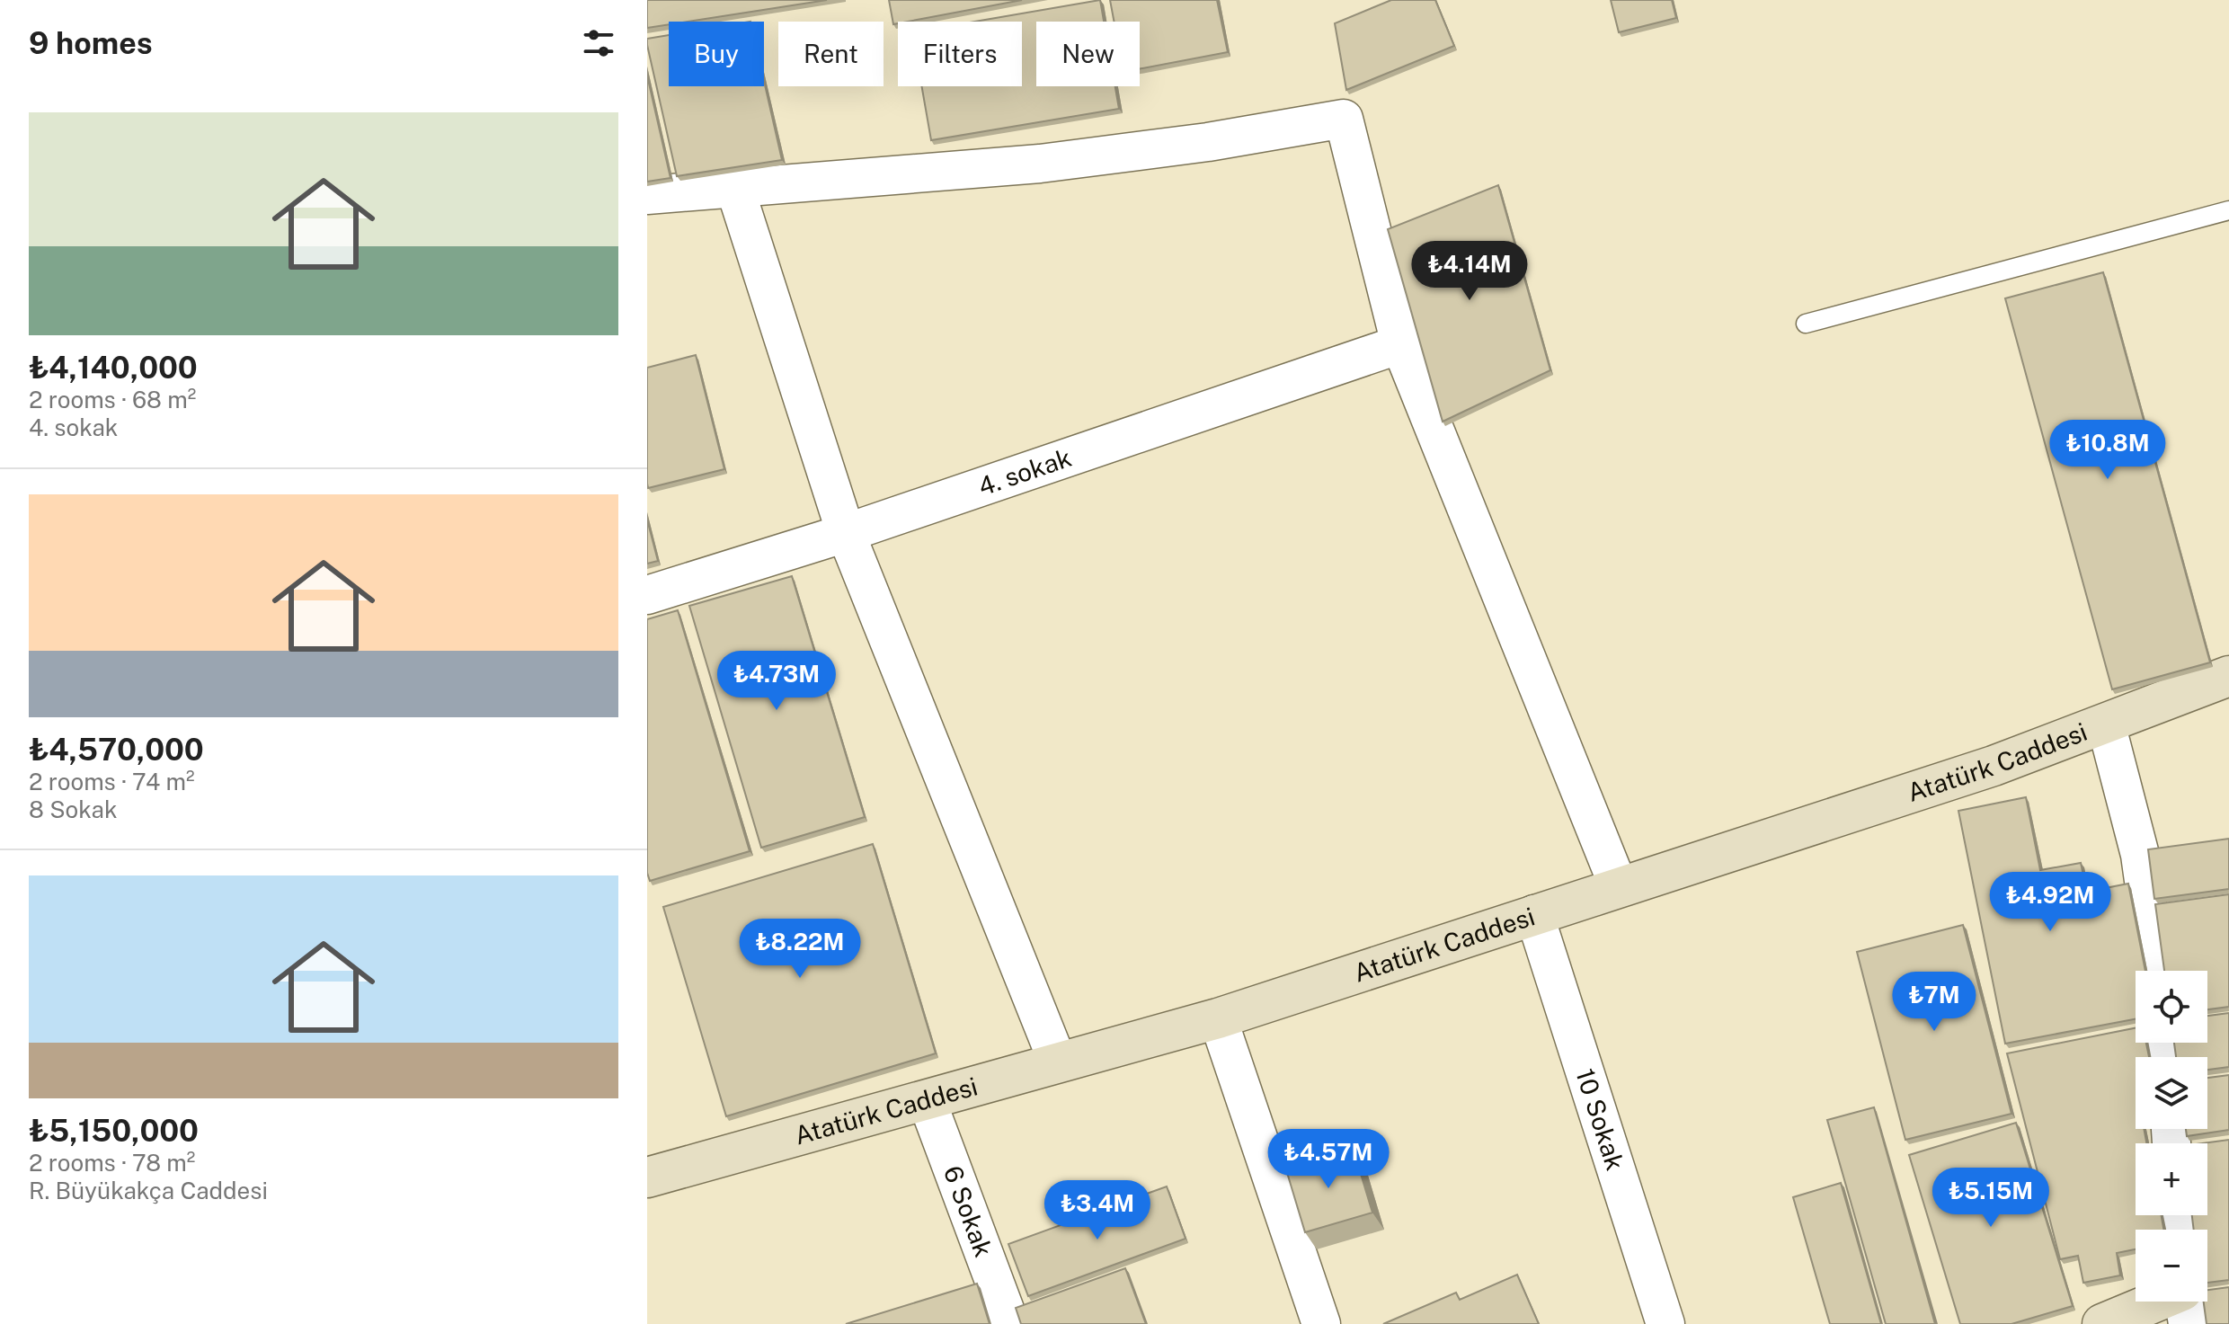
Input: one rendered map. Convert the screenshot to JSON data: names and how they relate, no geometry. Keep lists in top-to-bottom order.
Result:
{
  "streets": {
    "street": [
      "4. sokak",
      "Atatürk Caddesi",
      "10 Sokak",
      "6 Sokak"
    ]
  },
  "crossings": [
    ["Atatürk Caddesi", "10 Sokak"],
    ["Atatürk Caddesi", "6 Sokak"]
  ],
  "page": {
    "heading": "9 homes",
    "chip": [
      "Buy",
      "Rent",
      "Filters",
      "New"
    ],
    "list": [
      {
        "name": "₺4,140,000",
        "note": "2 rooms · 68 m² · 4. sokak"
      },
      {
        "name": "₺4,570,000",
        "note": "2 rooms · 74 m² · 8 Sokak"
      },
      {
        "name": "₺5,150,000",
        "note": "2 rooms · 78 m² · R. Büyükakça Caddesi"
      }
    ],
    "price": [
      "₺4.14M",
      "₺10.8M",
      "₺4.73M",
      "₺4.92M",
      "₺8.22M",
      "₺7M",
      "₺4.57M",
      "₺5.15M",
      "₺3.4M"
    ],
    "map_buttons": ["+", "−"]
  }
}
